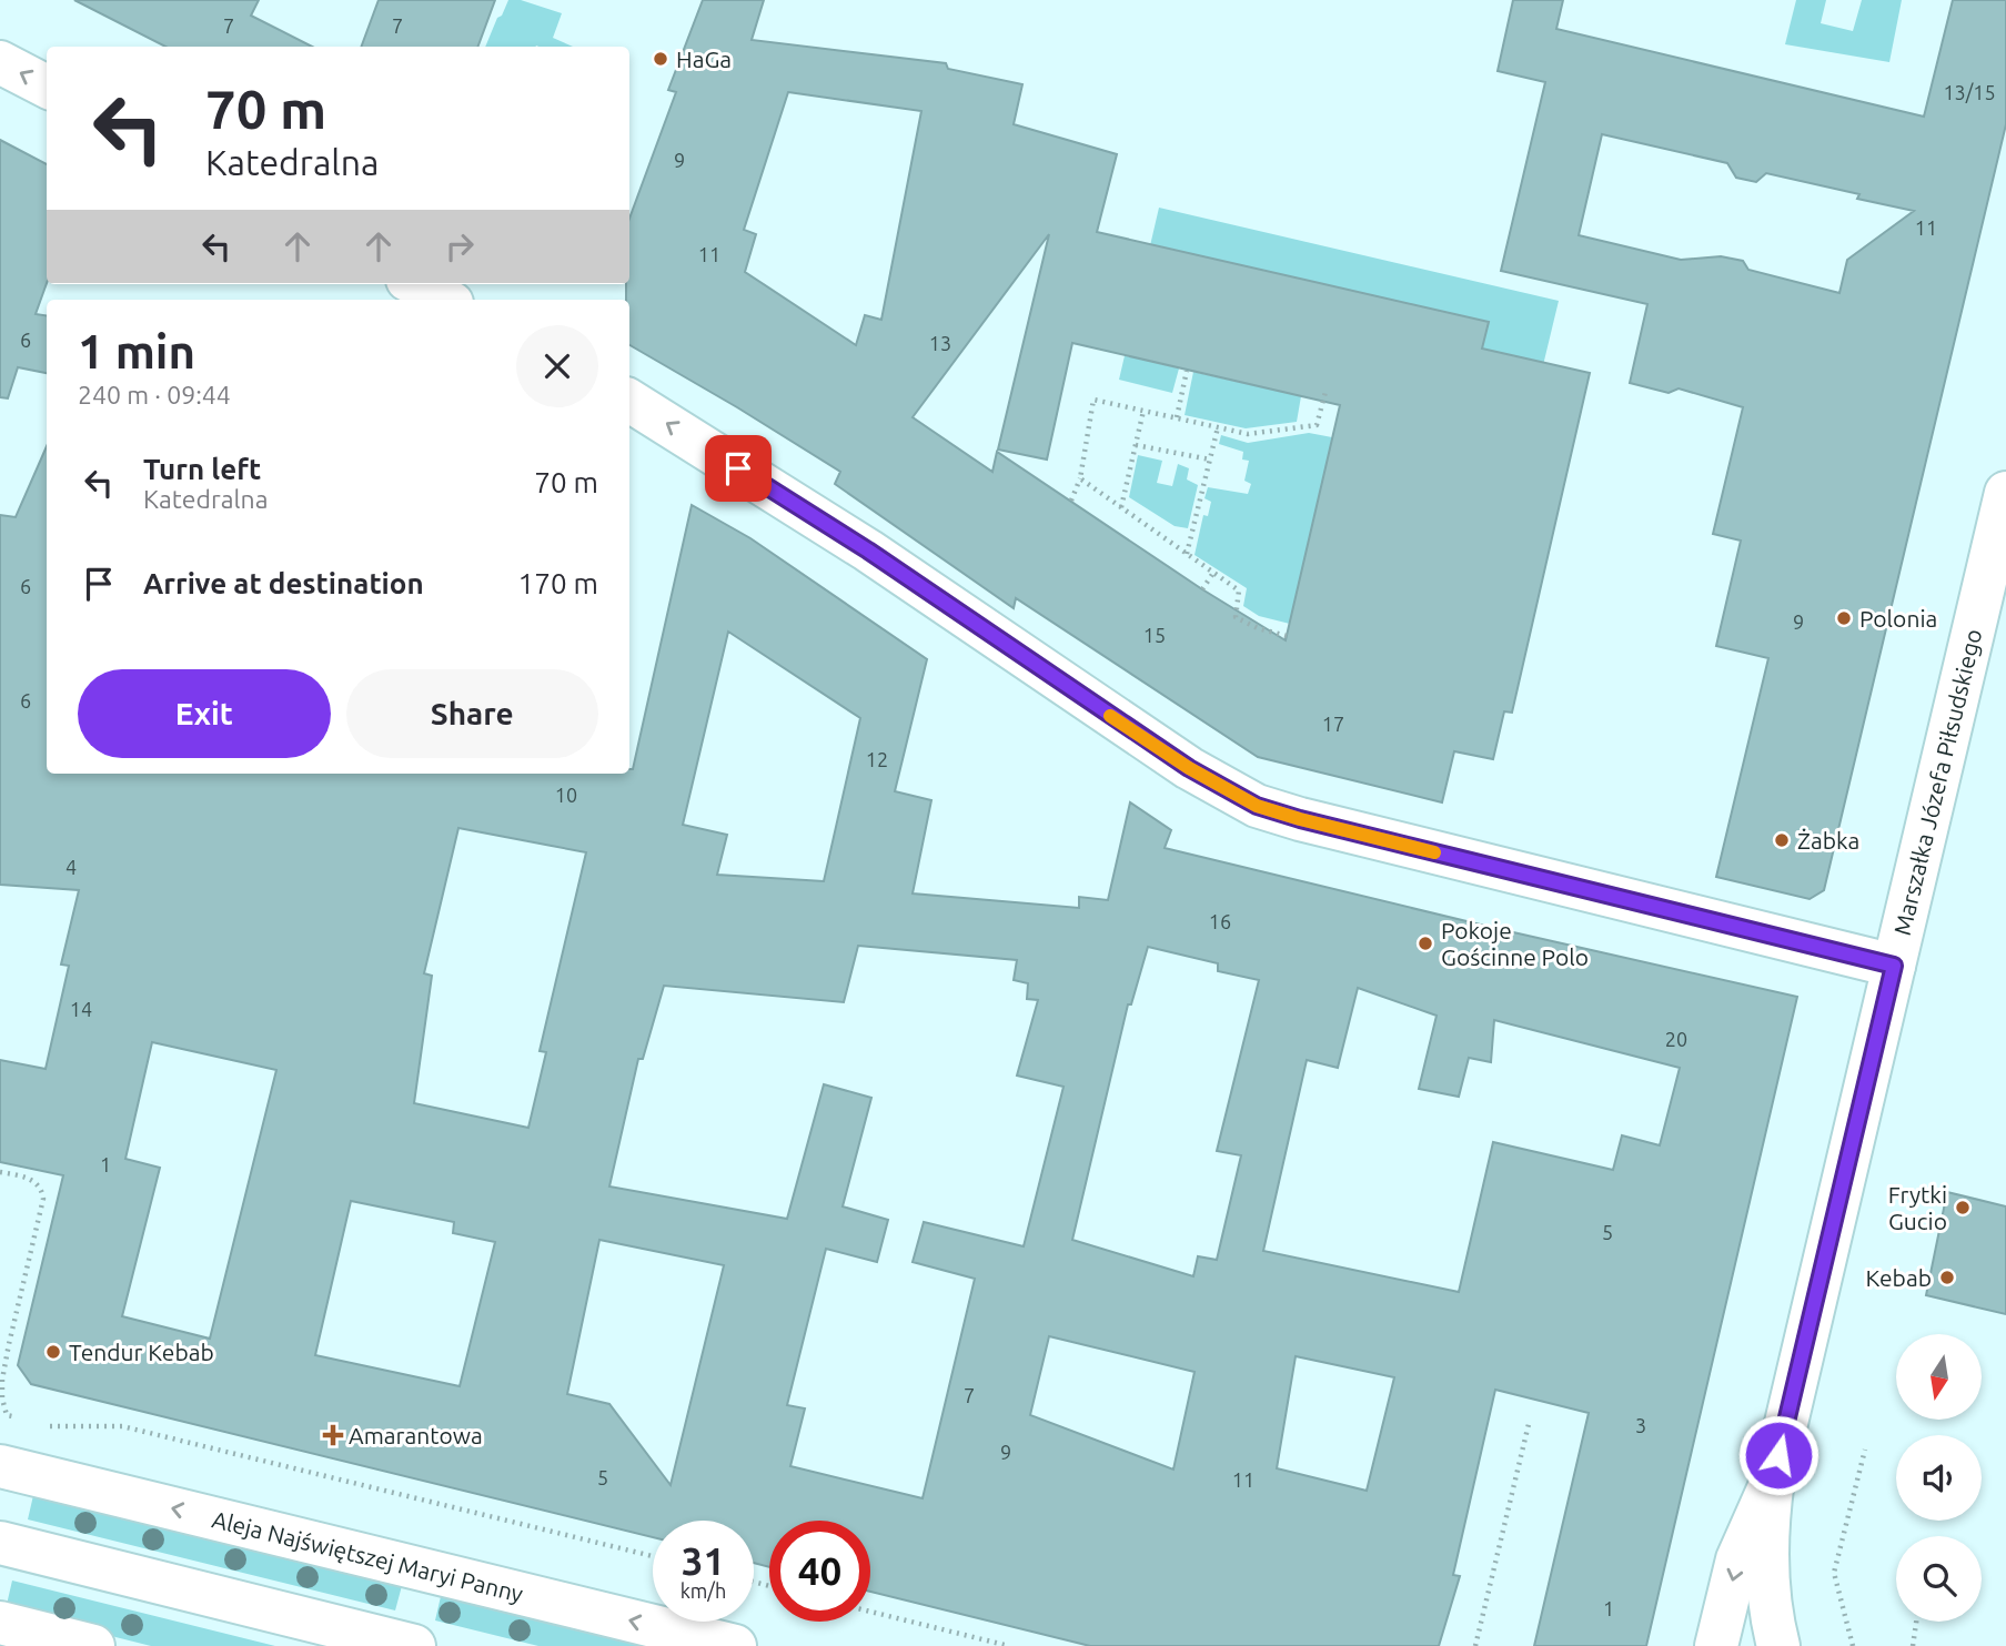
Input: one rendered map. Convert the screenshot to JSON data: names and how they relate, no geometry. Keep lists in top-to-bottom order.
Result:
{
  "streets": {
    "street": ["Marszałka Józefa Piłsudskiego", "Aleja Najświętszej Maryi Panny"]
  },
  "places": {
    "other": [
      "HaGa",
      "Polonia",
      "Żabka",
      "Pokoje Gościnne Polo",
      "Frytki Gucio",
      "Kebab",
      "Tendur Kebab"
    ],
    "health": ["Amarantowa"]
  },
  "house_numbers": [
    "7",
    "7",
    "13/15",
    "9",
    "11",
    "11",
    "6",
    "13",
    "6",
    "9",
    "15",
    "6",
    "17",
    "12",
    "10",
    "4",
    "16",
    "14",
    "20",
    "1",
    "5",
    "7",
    "3",
    "9",
    "5",
    "11",
    "1"
  ],
  "north": "bottom",
  "page": {
    "turn": ["70 m", "Katedralna"],
    "heading": ["1 min", "240 m · 09:44"],
    "list": [
      {
        "name": "Turn left",
        "note": "Katedralna",
        "value": "70 m"
      },
      {
        "name": "Arrive at destination",
        "value": "170 m"
      }
    ],
    "buttons": ["Exit", "Share"],
    "speed": "31 km/h",
    "limit": "40"
  }
}
